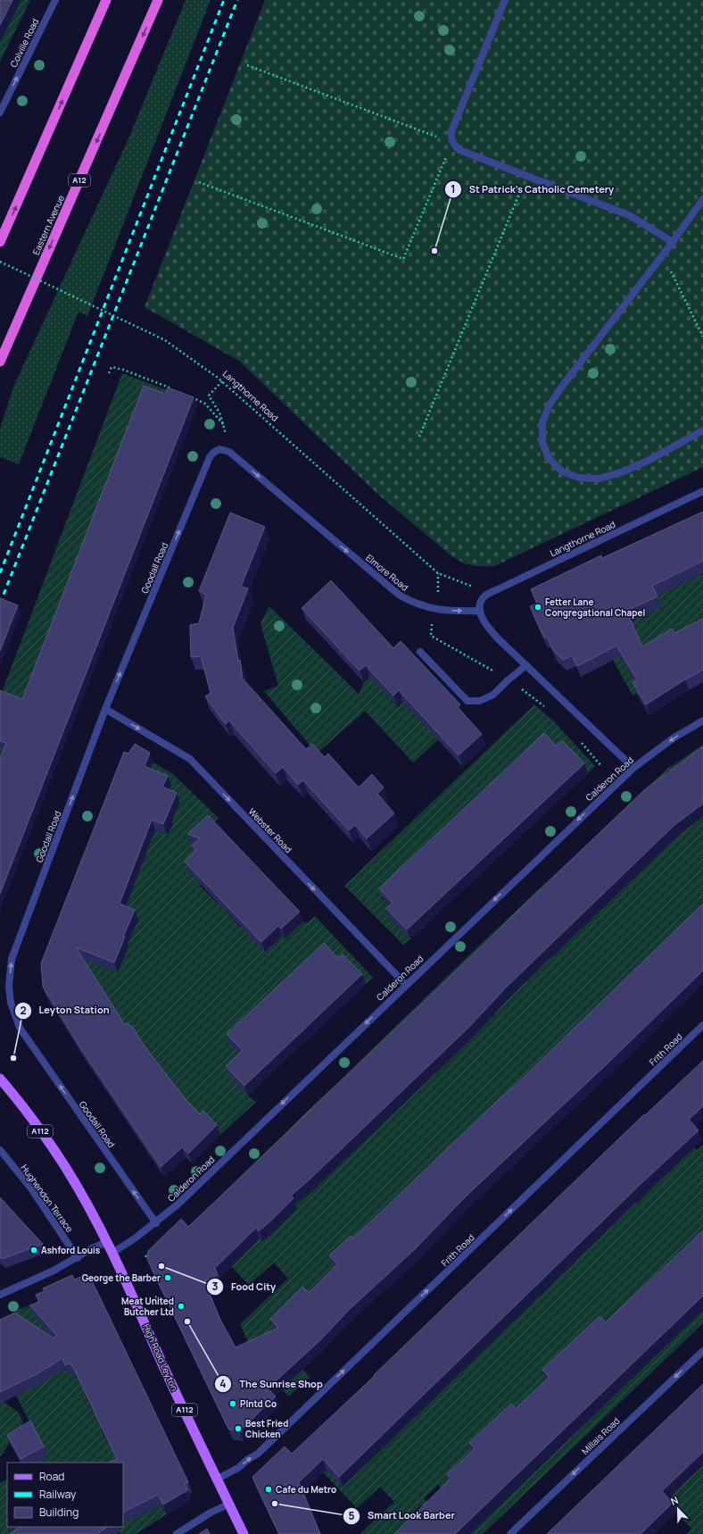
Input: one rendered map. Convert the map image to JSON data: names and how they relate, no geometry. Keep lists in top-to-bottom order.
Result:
{
  "streets": {
    "highway": ["A12", "Eastern Avenue"],
    "main road": ["A112", "High Road Leyton"],
    "street": [
      "Colville Road",
      "Langthorne Road",
      "Goodall Road",
      "Elmore Road",
      "Calderon Road",
      "Webster Road",
      "Frith Road",
      "Hughendon Terrace",
      "Millais Road"
    ]
  },
  "crossings": [
    ["Langthorne Road", "Elmore Road"],
    ["Goodall Road", "Elmore Road"],
    ["Goodall Road", "Calderon Road"],
    ["Goodall Road", "Webster Road"],
    ["Calderon Road", "Webster Road"],
    ["Calderon Road", "High Road Leyton"],
    ["Frith Road", "High Road Leyton"]
  ],
  "one_way": [
    "Colville Road",
    "Goodall Road",
    "Elmore Road",
    "Calderon Road",
    "Webster Road",
    "Frith Road",
    "Millais Road"
  ],
  "places": [
    "St Patrick's Catholic Cemetery",
    "Fetter Lane Congregational Chapel",
    "Leyton Station",
    "Ashford Louis",
    "Food City",
    "George the Barber",
    "Meat United Butcher Ltd",
    "The Sunrise Shop",
    "Plntd Co",
    "Best Fried Chicken",
    "Cafe du Metro",
    "Smart Look Barber"
  ],
  "legend": ["Road", "Railway", "Building"],
  "north": "top left"
}
